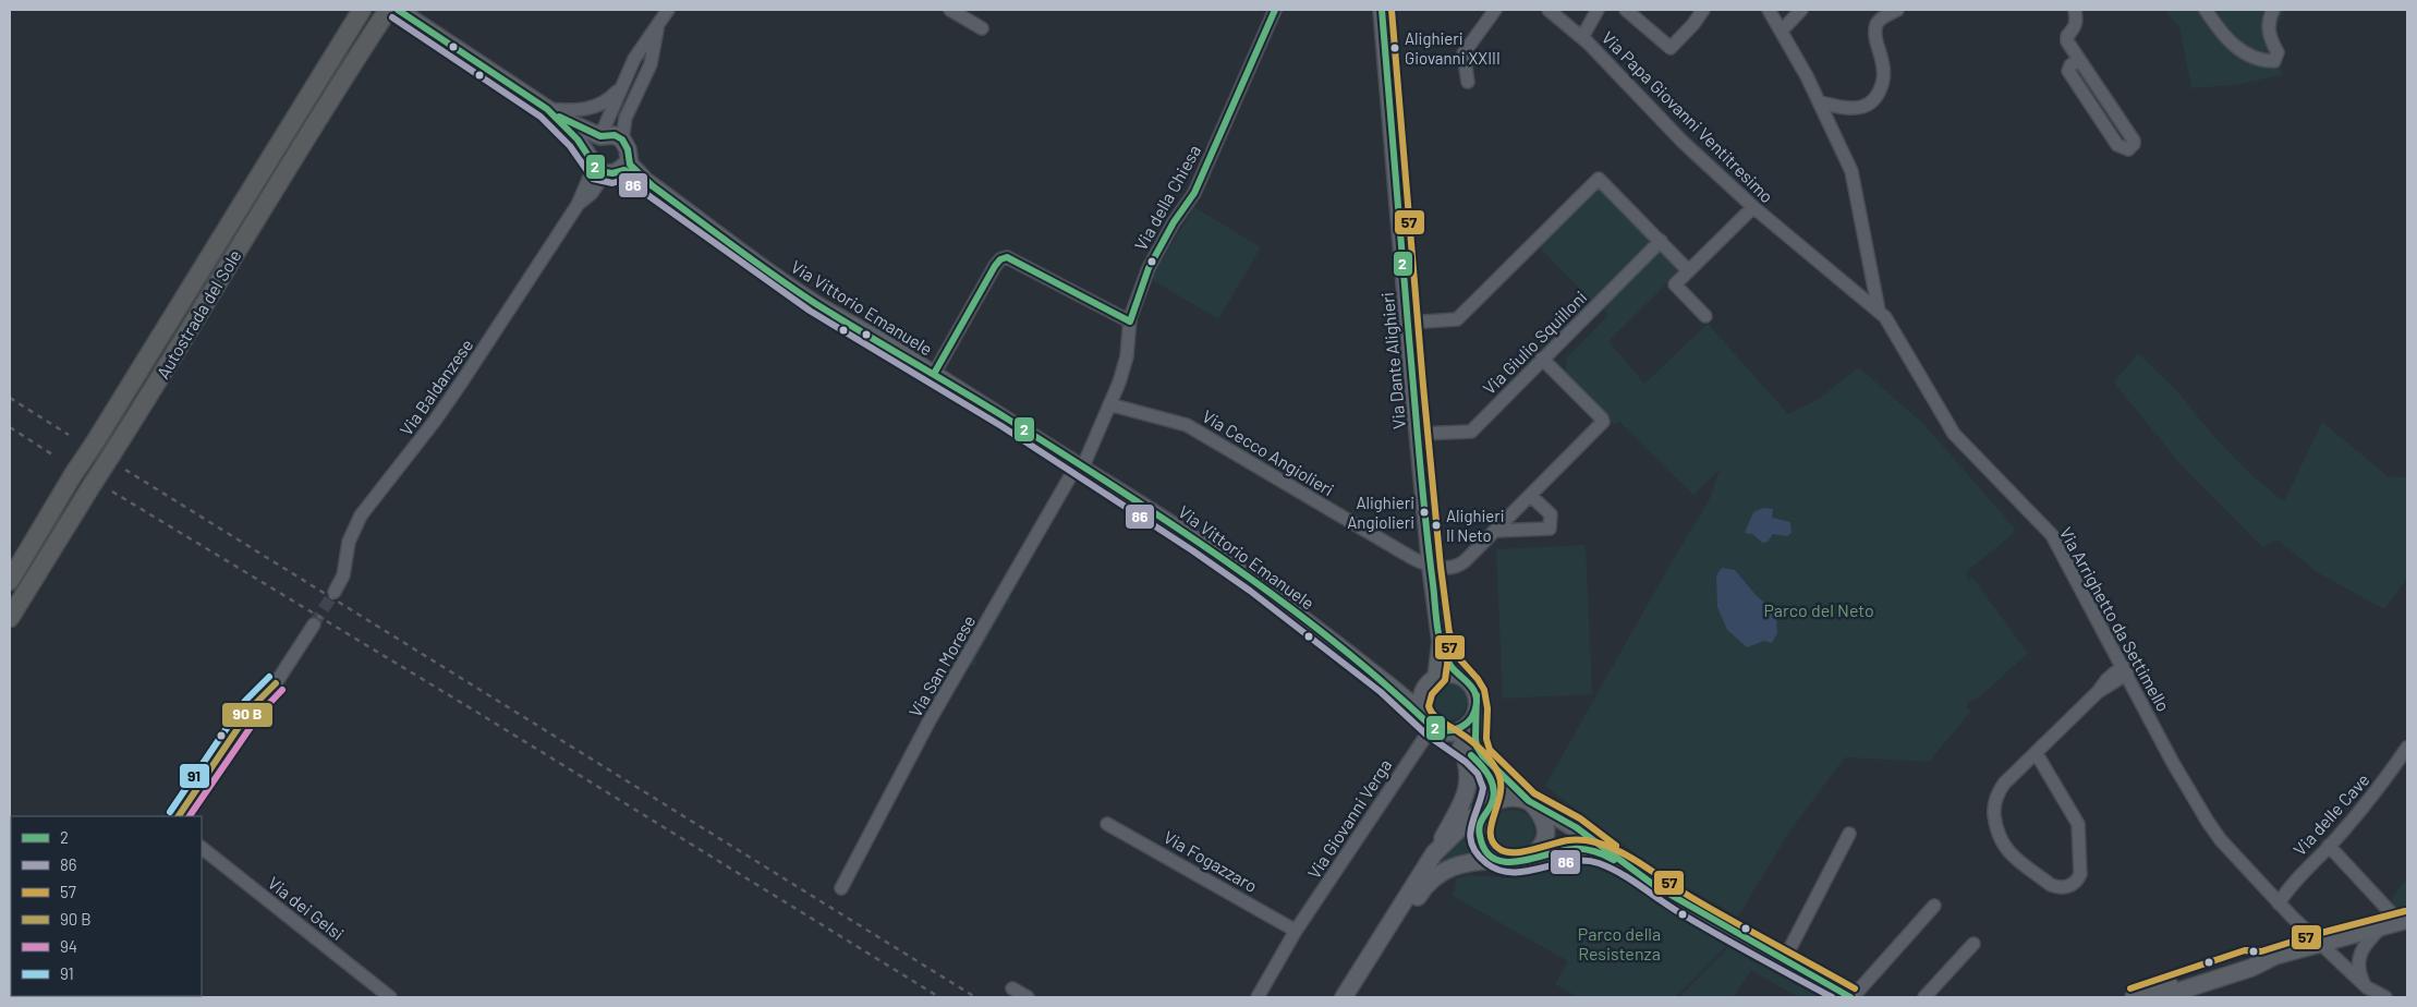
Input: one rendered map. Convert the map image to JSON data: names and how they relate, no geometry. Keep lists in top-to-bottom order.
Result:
{
  "streets": {
    "highway": ["Autostrada del Sole"],
    "main road": ["Via Vittorio Emanuele", "Via Dante Alighieri"],
    "street": [
      "Via Papa Giovanni Ventitresimo",
      "Via della Chiesa",
      "Via Giulio Squilloni",
      "Via Baldanzese",
      "Via Cecco Angiolieri",
      "Via Arrighetto da Settimello",
      "Via San Morese",
      "Via delle Cave",
      "Via Giovanni Verga",
      "Via Fogazzaro",
      "Via dei Gelsi"
    ]
  },
  "crossings": [
    ["Via Papa Giovanni Ventitresimo", "Via Arrighetto da Settimello"],
    ["Via della Chiesa", "Via Vittorio Emanuele"],
    ["Via della Chiesa", "Via Cecco Angiolieri"],
    ["Via della Chiesa", "Via San Morese"],
    ["Via Vittorio Emanuele", "Via Dante Alighieri"],
    ["Via Vittorio Emanuele", "Via Baldanzese"],
    ["Via Vittorio Emanuele", "Via San Morese"],
    ["Via Vittorio Emanuele", "Via Giovanni Verga"],
    ["Via Giulio Squilloni", "Via Dante Alighieri"],
    ["Via Dante Alighieri", "Via Cecco Angiolieri"],
    ["Via Dante Alighieri", "Via Giovanni Verga"],
    ["Via Arrighetto da Settimello", "Via delle Cave"],
    ["Via Giovanni Verga", "Via Fogazzaro"]
  ],
  "parks": ["Parco del Neto", "Parco della Resistenza"],
  "places": ["Alighieri Giovanni XXIII", "Alighieri Angiolieri", "Alighieri Il Neto"],
  "lines": [
    "transit line 2",
    "transit line 57",
    "transit line 86",
    "transit line 91",
    "transit line 94"
  ],
  "legend": [
    "2",
    "86",
    "57",
    "90 B",
    "94",
    "91"
  ]
}
